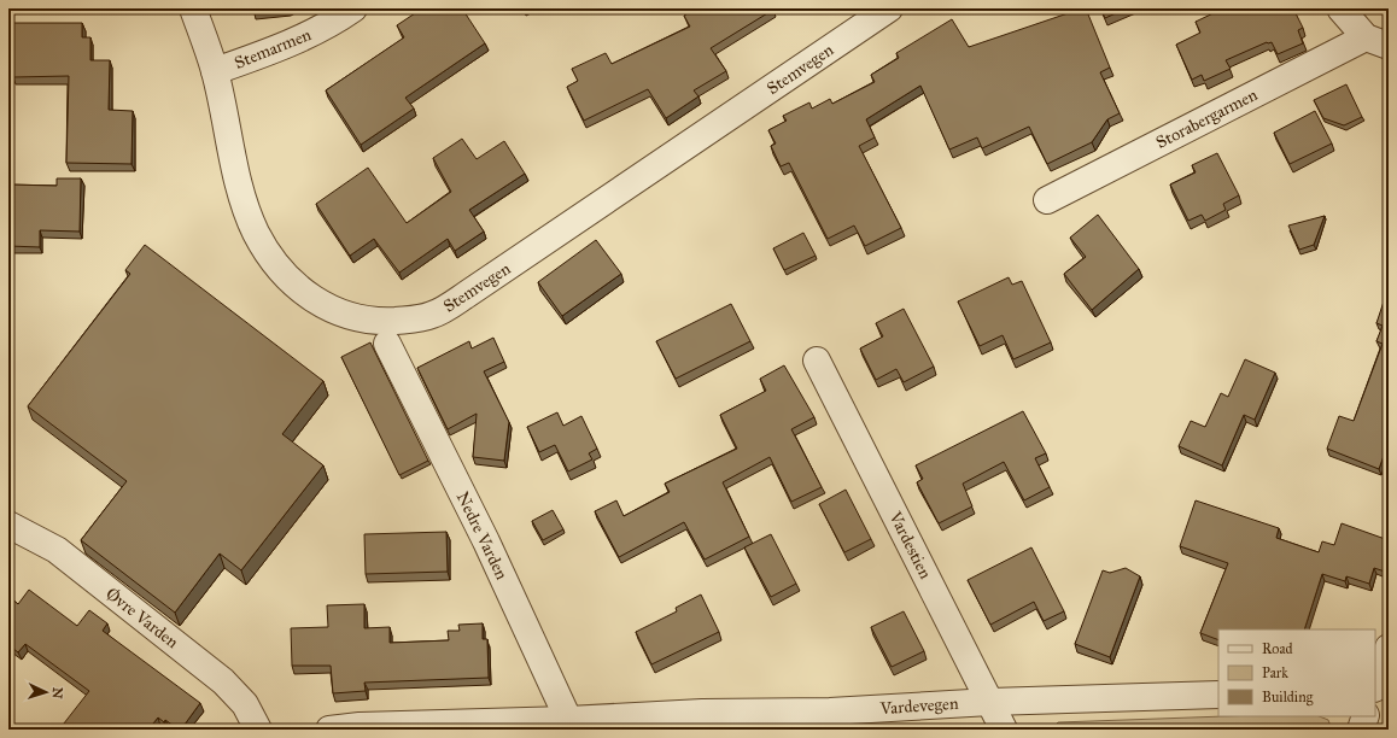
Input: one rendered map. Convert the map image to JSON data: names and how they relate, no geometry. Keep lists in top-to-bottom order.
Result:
{
  "streets": {
    "street": [
      "Stemarmen",
      "Stemvegen",
      "Storabergarmen",
      "Nedre Varden",
      "Vardestien",
      "Øvre Varden",
      "Vardevegen"
    ]
  },
  "crossings": [
    ["Stemarmen", "Stemvegen"],
    ["Nedre Varden", "Vardevegen"],
    ["Vardestien", "Vardevegen"]
  ],
  "legend": ["Road", "Park", "Building"],
  "north": "right"
}
